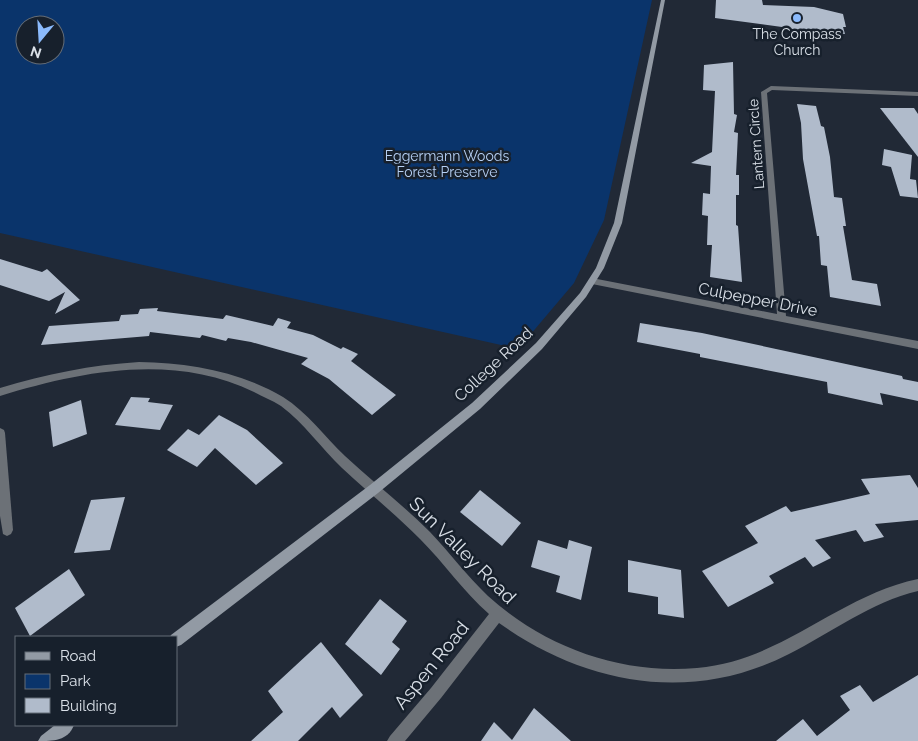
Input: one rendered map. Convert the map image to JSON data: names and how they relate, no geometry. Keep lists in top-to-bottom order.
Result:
{
  "streets": {
    "main road": ["College Road"],
    "street": [
      "Lantern Circle",
      "Culpepper Drive",
      "Sun Valley Road",
      "Aspen Road"
    ]
  },
  "crossings": [
    ["Lantern Circle", "Culpepper Drive"],
    ["Culpepper Drive", "College Road"],
    ["College Road", "Sun Valley Road"],
    ["Sun Valley Road", "Aspen Road"]
  ],
  "parks": ["Eggermann Woods Forest Preserve"],
  "places": ["The Compass Church"],
  "legend": ["Road", "Park", "Building"],
  "north": "bottom"
}
